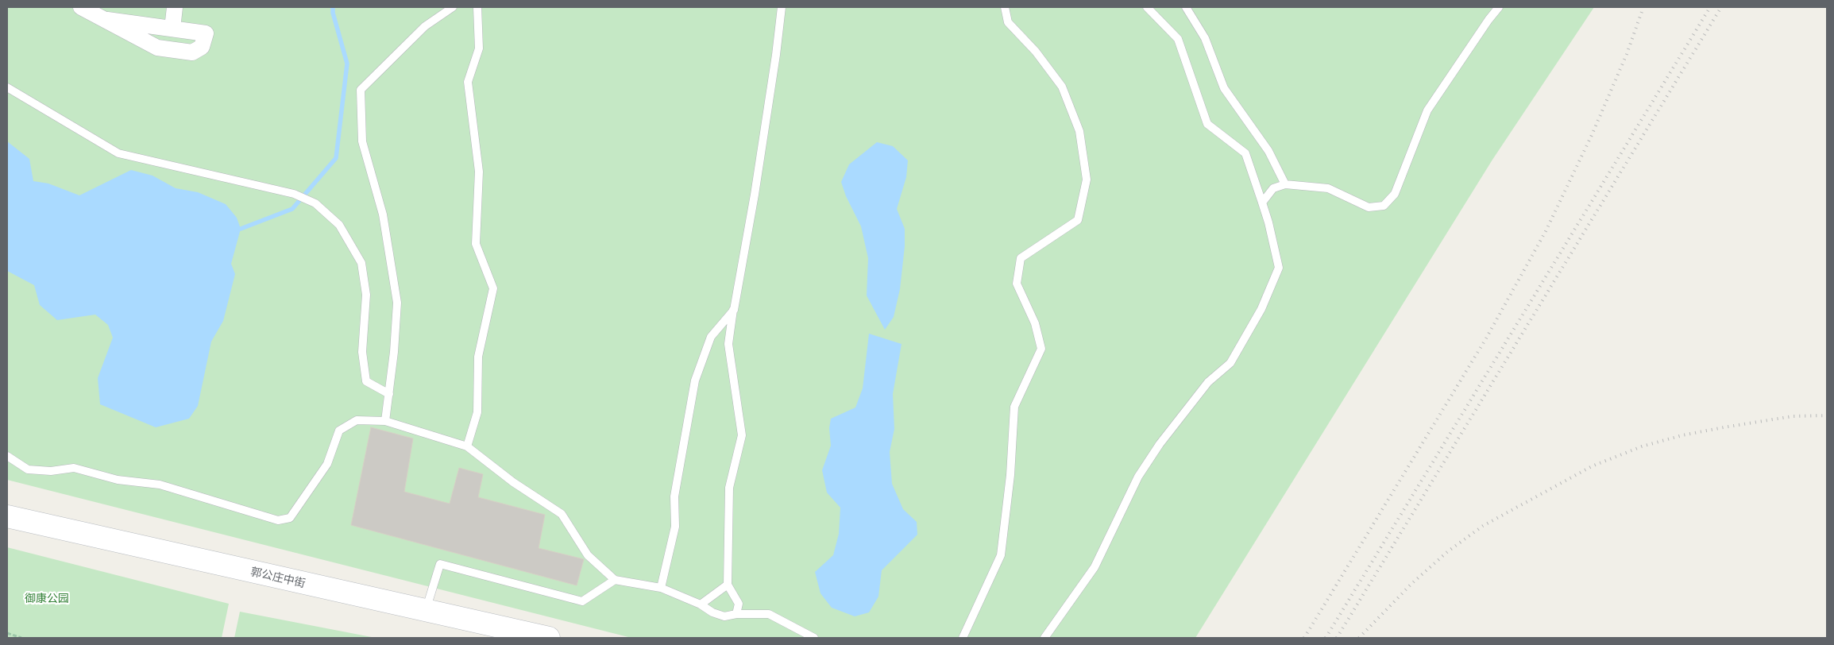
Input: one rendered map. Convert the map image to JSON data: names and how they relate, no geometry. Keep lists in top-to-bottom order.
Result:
{
  "streets": {
    "street": ["郭公庄中街"]
  },
  "parks": ["御康公园"]
}
